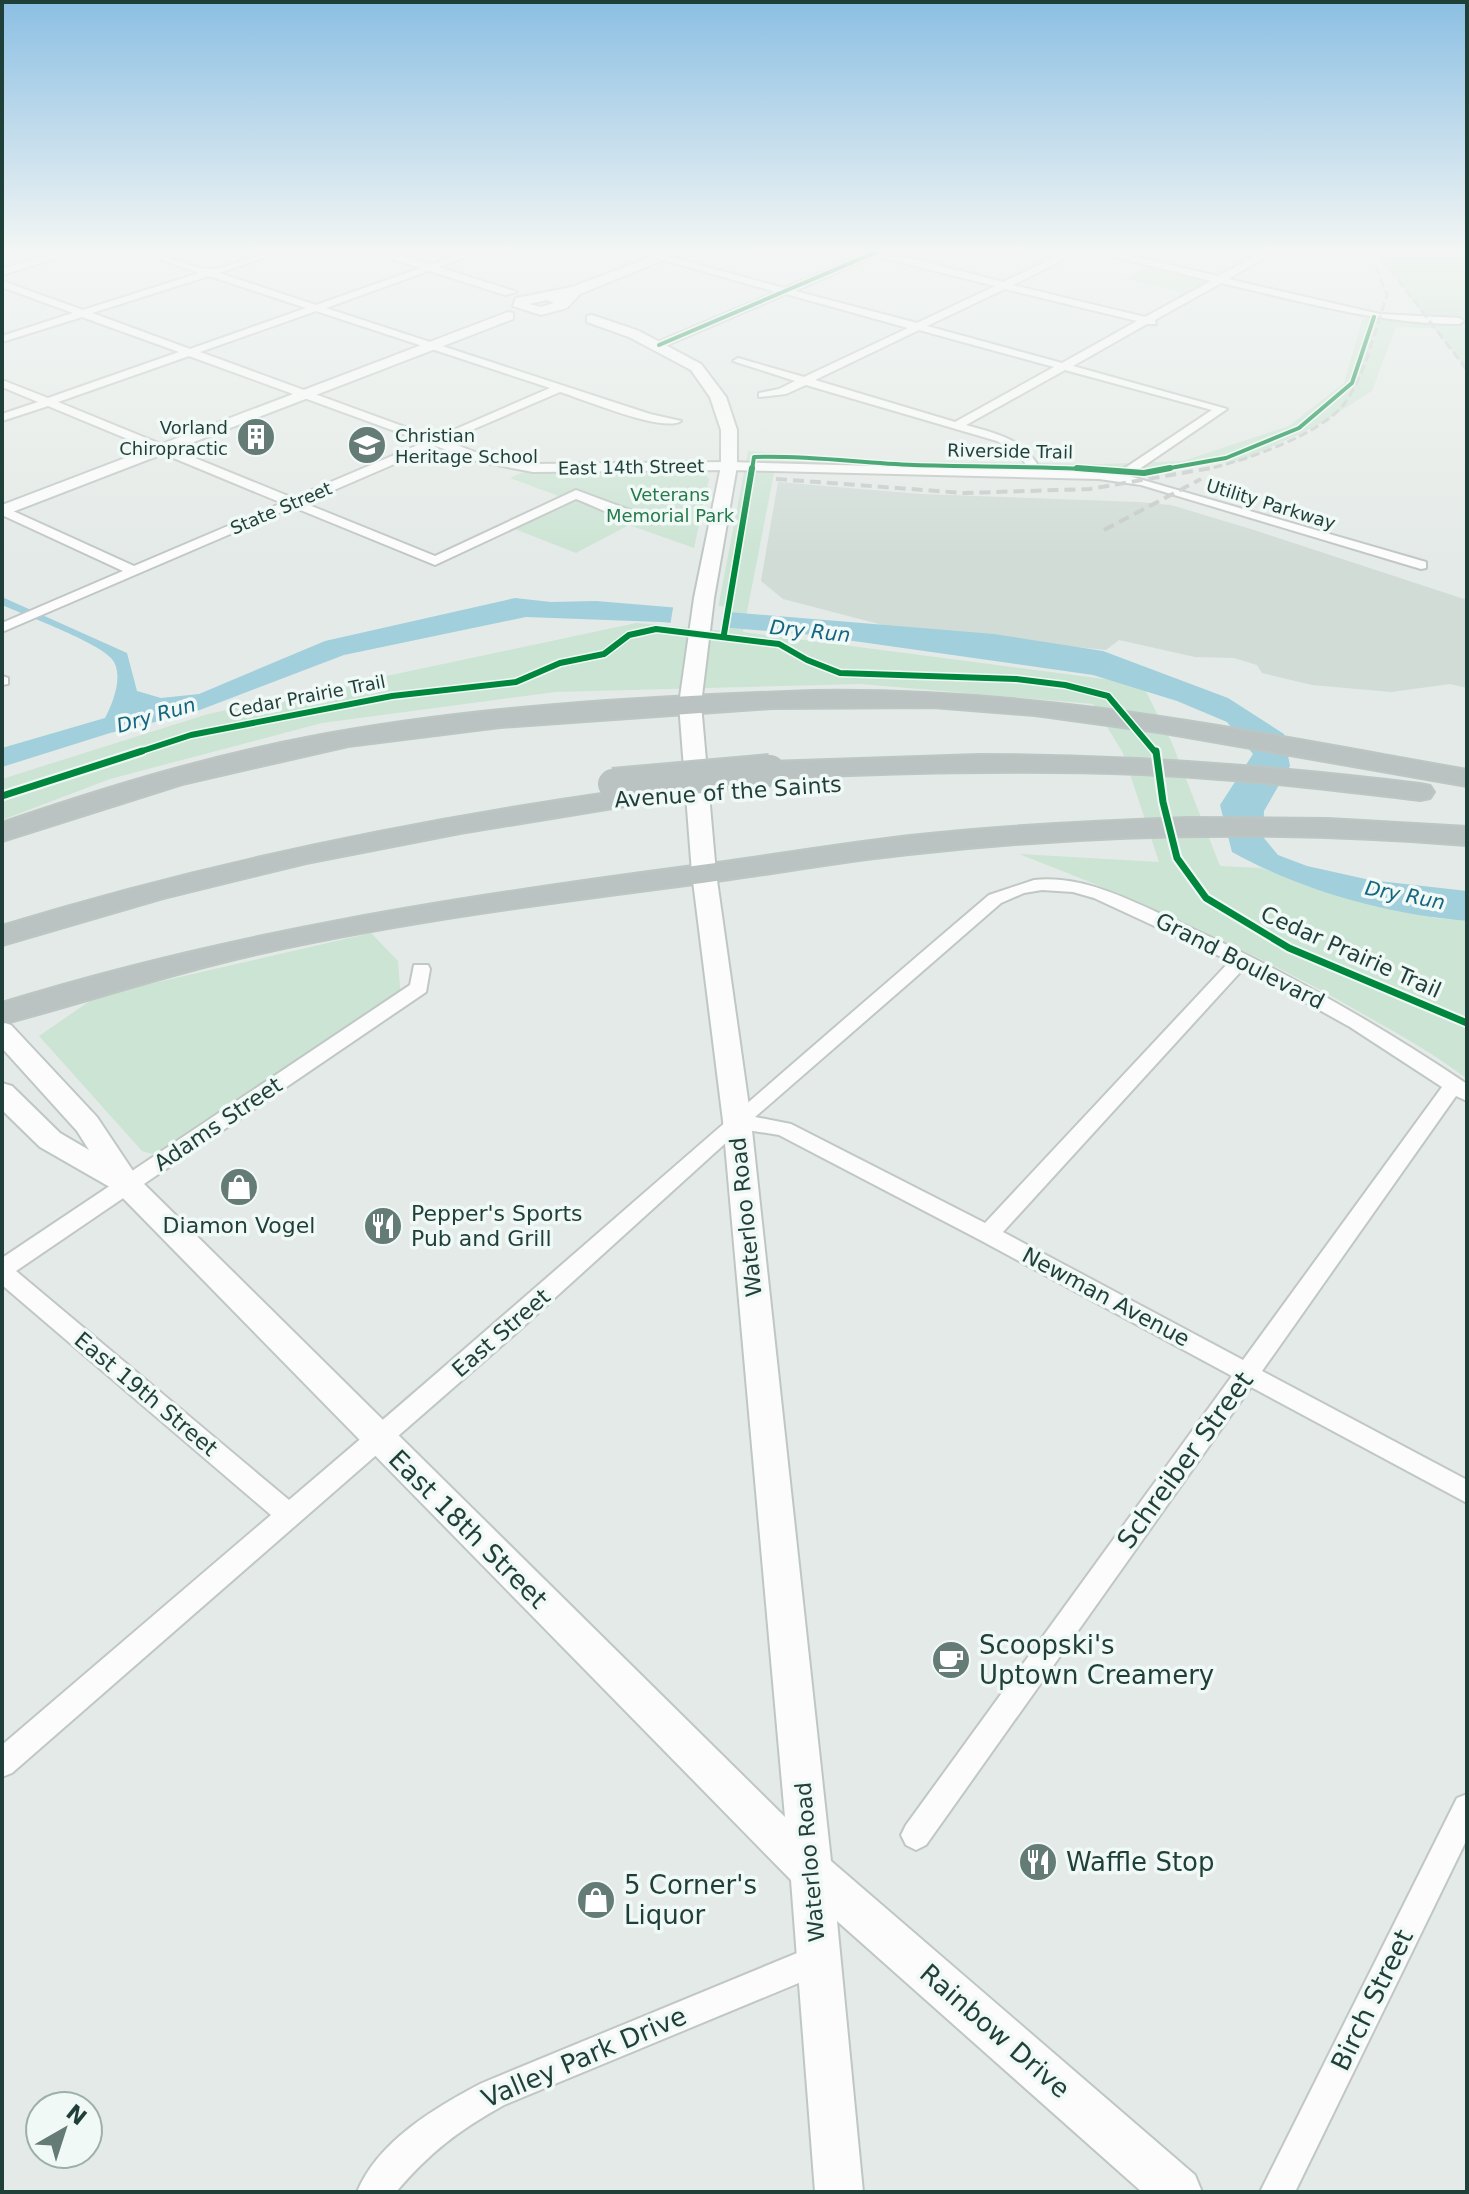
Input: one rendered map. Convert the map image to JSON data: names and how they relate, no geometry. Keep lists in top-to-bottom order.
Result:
{
  "streets": {
    "highway": ["Avenue of the Saints"],
    "main road": ["Waterloo Road", "East 18th Street", "Rainbow Drive"],
    "street": [
      "East 14th Street",
      "Utility Parkway",
      "State Street",
      "Grand Boulevard",
      "Adams Street",
      "Newman Avenue",
      "East Street",
      "East 19th Street",
      "Schreiber Street",
      "Birch Street",
      "Valley Park Drive"
    ],
    "cycle path": ["Riverside Trail", "Cedar Prairie Trail"]
  },
  "crossings": [
    ["East 14th Street", "Utility Parkway"],
    ["East 14th Street", "State Street"],
    ["East 14th Street", "Waterloo Road"],
    ["Utility Parkway", "Waterloo Road"],
    ["Grand Boulevard", "East Street"],
    ["Grand Boulevard", "Schreiber Street"],
    ["Adams Street", "East 19th Street"],
    ["Adams Street", "East 18th Street"],
    ["Waterloo Road", "Newman Avenue"],
    ["Waterloo Road", "East Street"],
    ["Waterloo Road", "East 18th Street"],
    ["Waterloo Road", "Rainbow Drive"],
    ["Waterloo Road", "Valley Park Drive"],
    ["Newman Avenue", "East Street"],
    ["Newman Avenue", "Schreiber Street"],
    ["East Street", "East 19th Street"],
    ["East Street", "East 18th Street"],
    ["East 18th Street", "Rainbow Drive"]
  ],
  "water": ["Dry Run"],
  "parks": ["Veterans Memorial Park"],
  "places": {
    "building": ["Vorland Chiropractic"],
    "school or university": ["Christian Heritage School"],
    "shop": ["Diamon Vogel", "5 Corner's Liquor"],
    "restaurant": ["Pepper's Sports Pub and Grill", "Waffle Stop"],
    "cafe": ["Scoopski's Uptown Creamery"]
  },
  "north": "top right"
}
